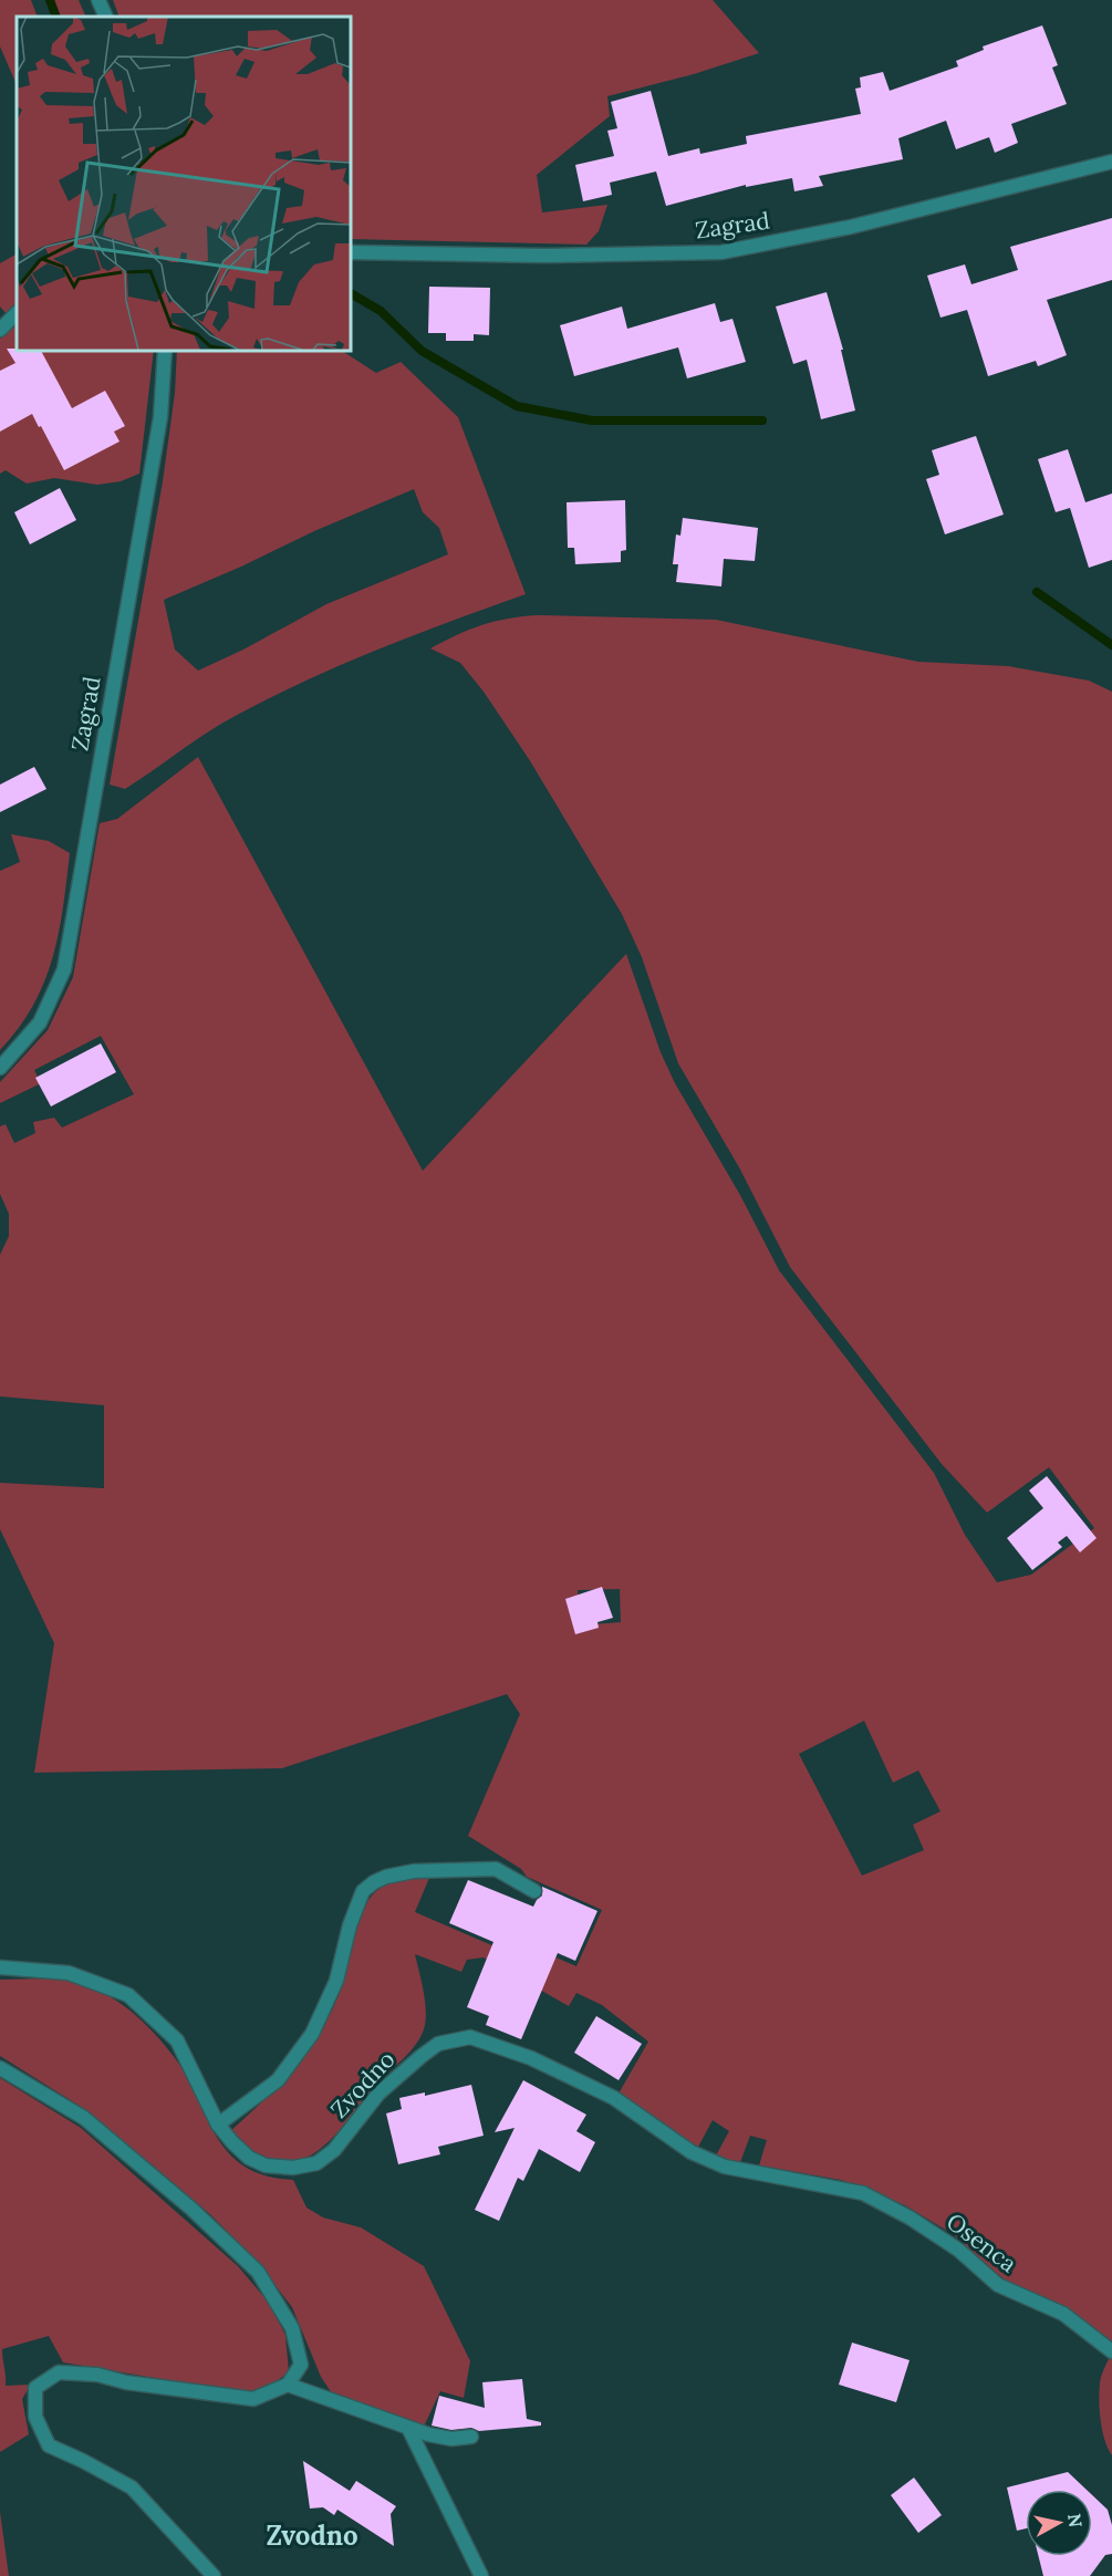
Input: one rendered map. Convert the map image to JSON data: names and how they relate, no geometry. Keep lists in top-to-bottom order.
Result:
{
  "streets": {
    "street": ["Zagrad", "Zvodno", "Osenca"]
  },
  "crossings": [
    ["Zvodno", "Osenca"]
  ],
  "districts": ["Zvodno"],
  "north": "right"
}
